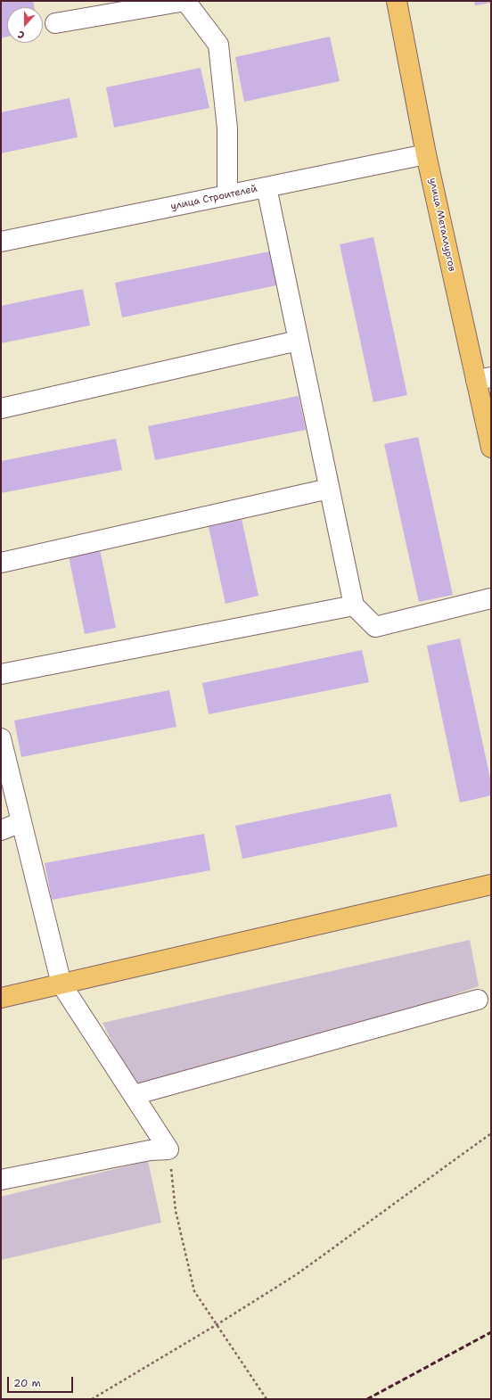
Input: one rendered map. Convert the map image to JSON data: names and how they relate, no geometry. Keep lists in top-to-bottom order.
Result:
{
  "streets": {
    "main road": ["улица Металлургов"],
    "street": ["улица Строителей"]
  },
  "crossings": [
    ["улица Строителей", "улица Металлургов"]
  ],
  "scale_bar": "20 m",
  "north": "bottom"
}
